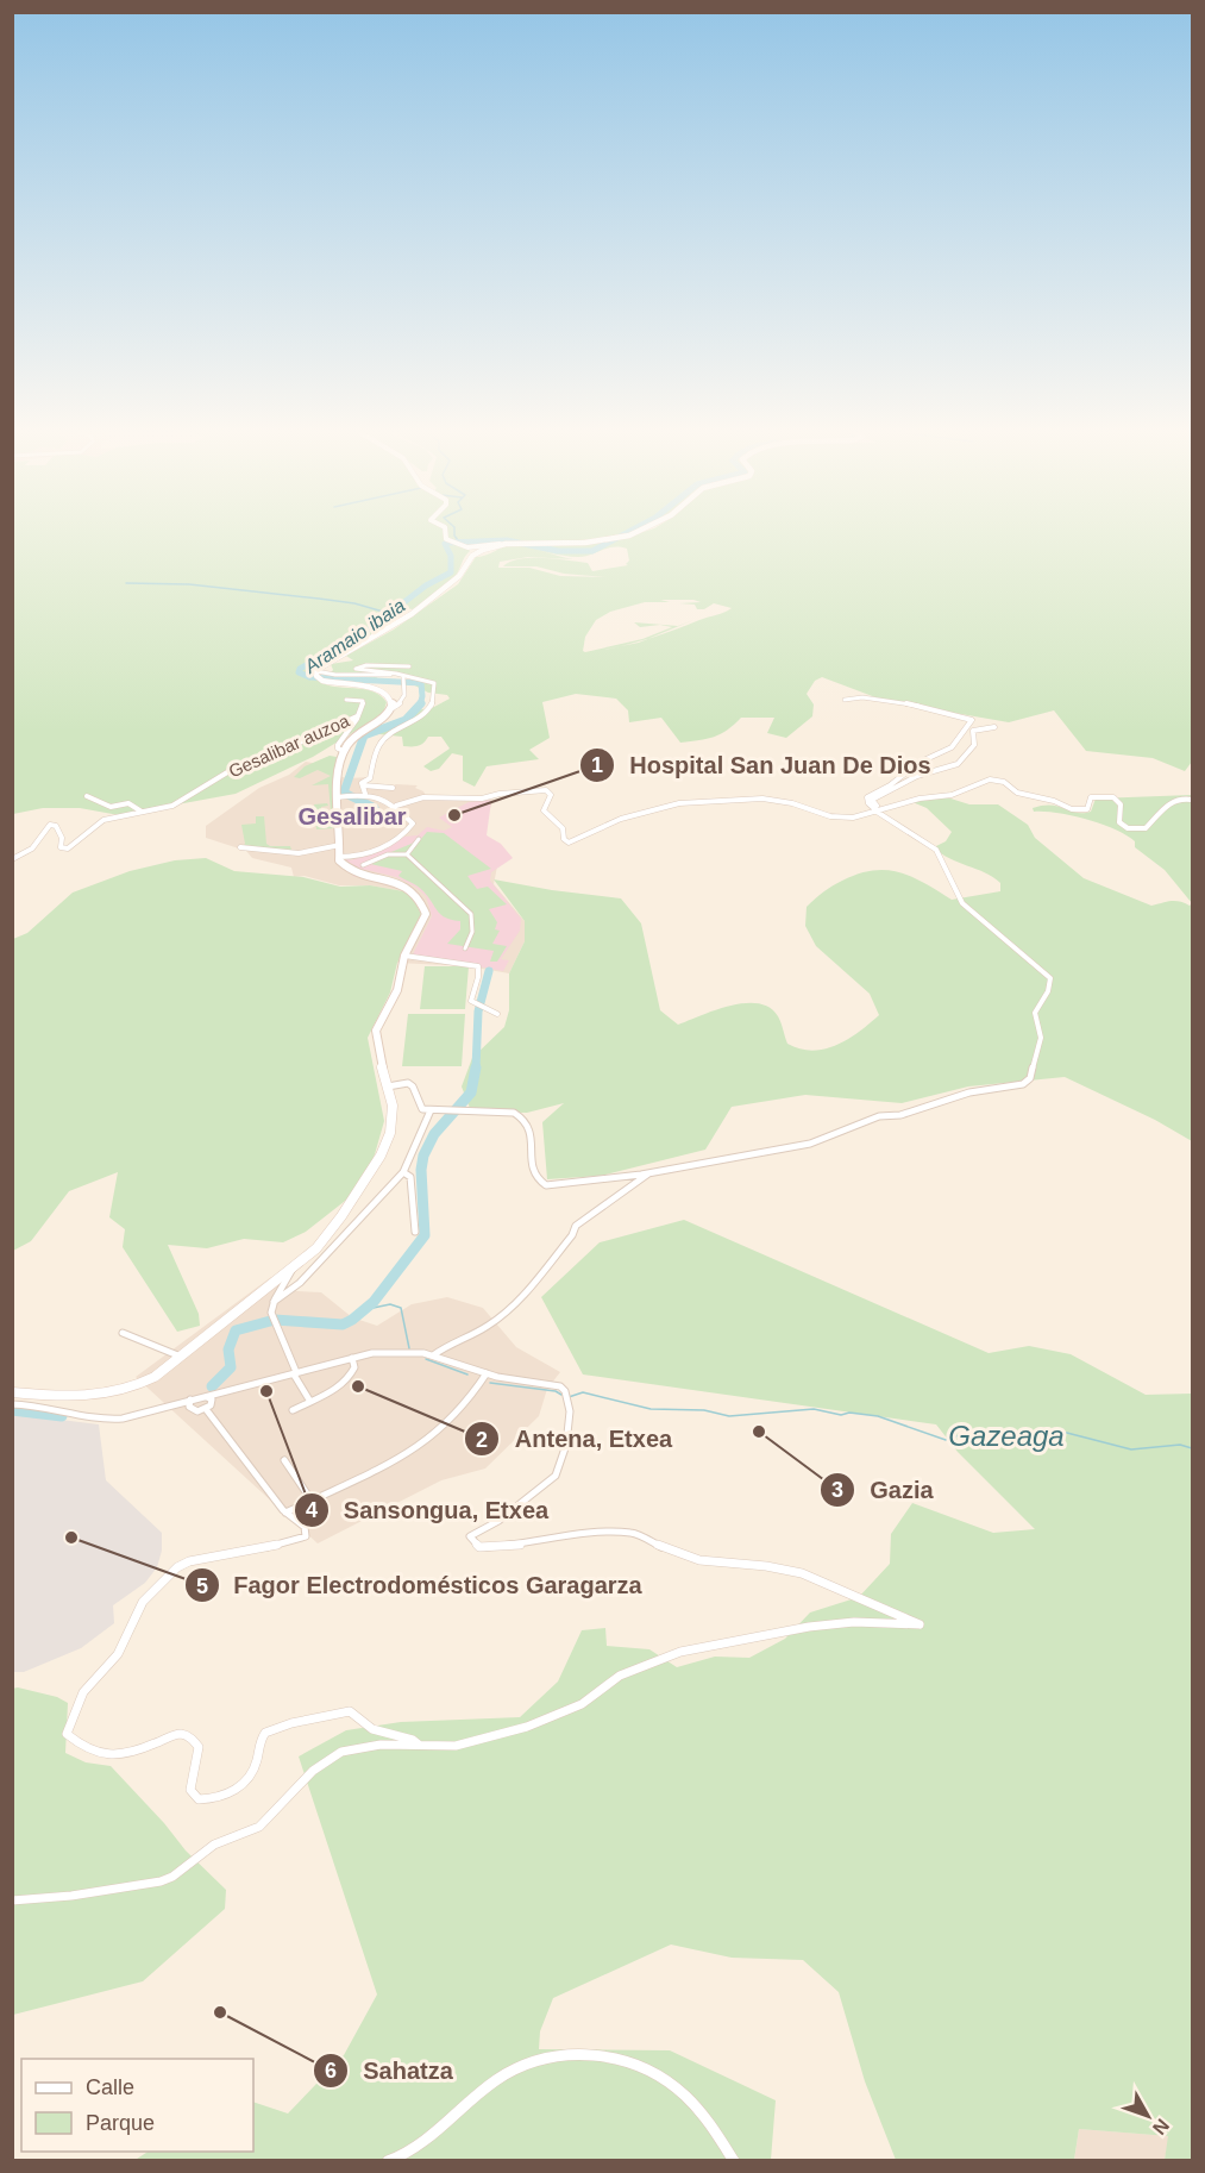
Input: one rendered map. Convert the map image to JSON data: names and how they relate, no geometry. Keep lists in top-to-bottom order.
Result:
{
  "streets": {
    "street": ["Gesalibar auzoa"]
  },
  "districts": ["Gesalibar"],
  "water": ["Aramaio ibaia", "Gazeaga"],
  "places": [
    "Hospital San Juan De Dios",
    "Antena, Etxea",
    "Sansongua, Etxea",
    "Gazia",
    "Fagor Electrodomésticos Garagarza",
    "Sahatza"
  ],
  "legend": ["Calle", "Parque"],
  "north": "bottom right"
}
